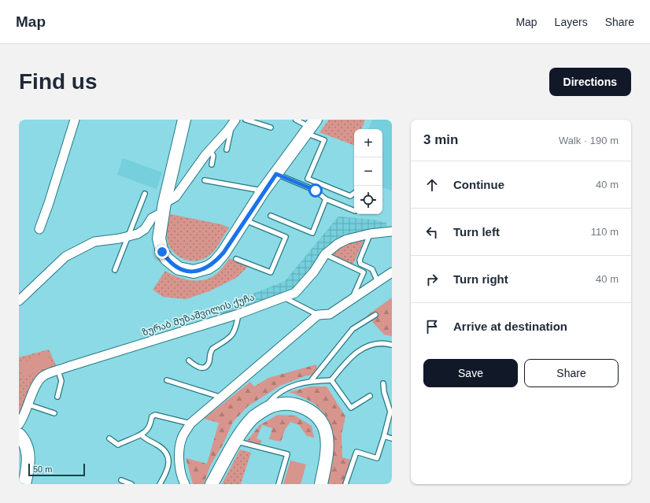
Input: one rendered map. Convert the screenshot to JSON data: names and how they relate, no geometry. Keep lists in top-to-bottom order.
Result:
{
  "streets": {
    "street": ["ზურაბ მუზაშვილის ქუჩა"]
  },
  "scale_bar": "50 m",
  "page": {
    "header": "Map",
    "nav": ["Map", "Layers", "Share"],
    "buttons": [
      "Directions",
      ["Save", "Share"]
    ],
    "title": "Find us",
    "heading": ["3 min", "Walk · 190 m"],
    "map_buttons": ["+", "−"],
    "list": [
      ["Continue", "40 m"],
      ["Turn left", "110 m"],
      ["Turn right", "40 m"],
      "Arrive at destination"
    ],
    "scale": "50 m"
  }
}
